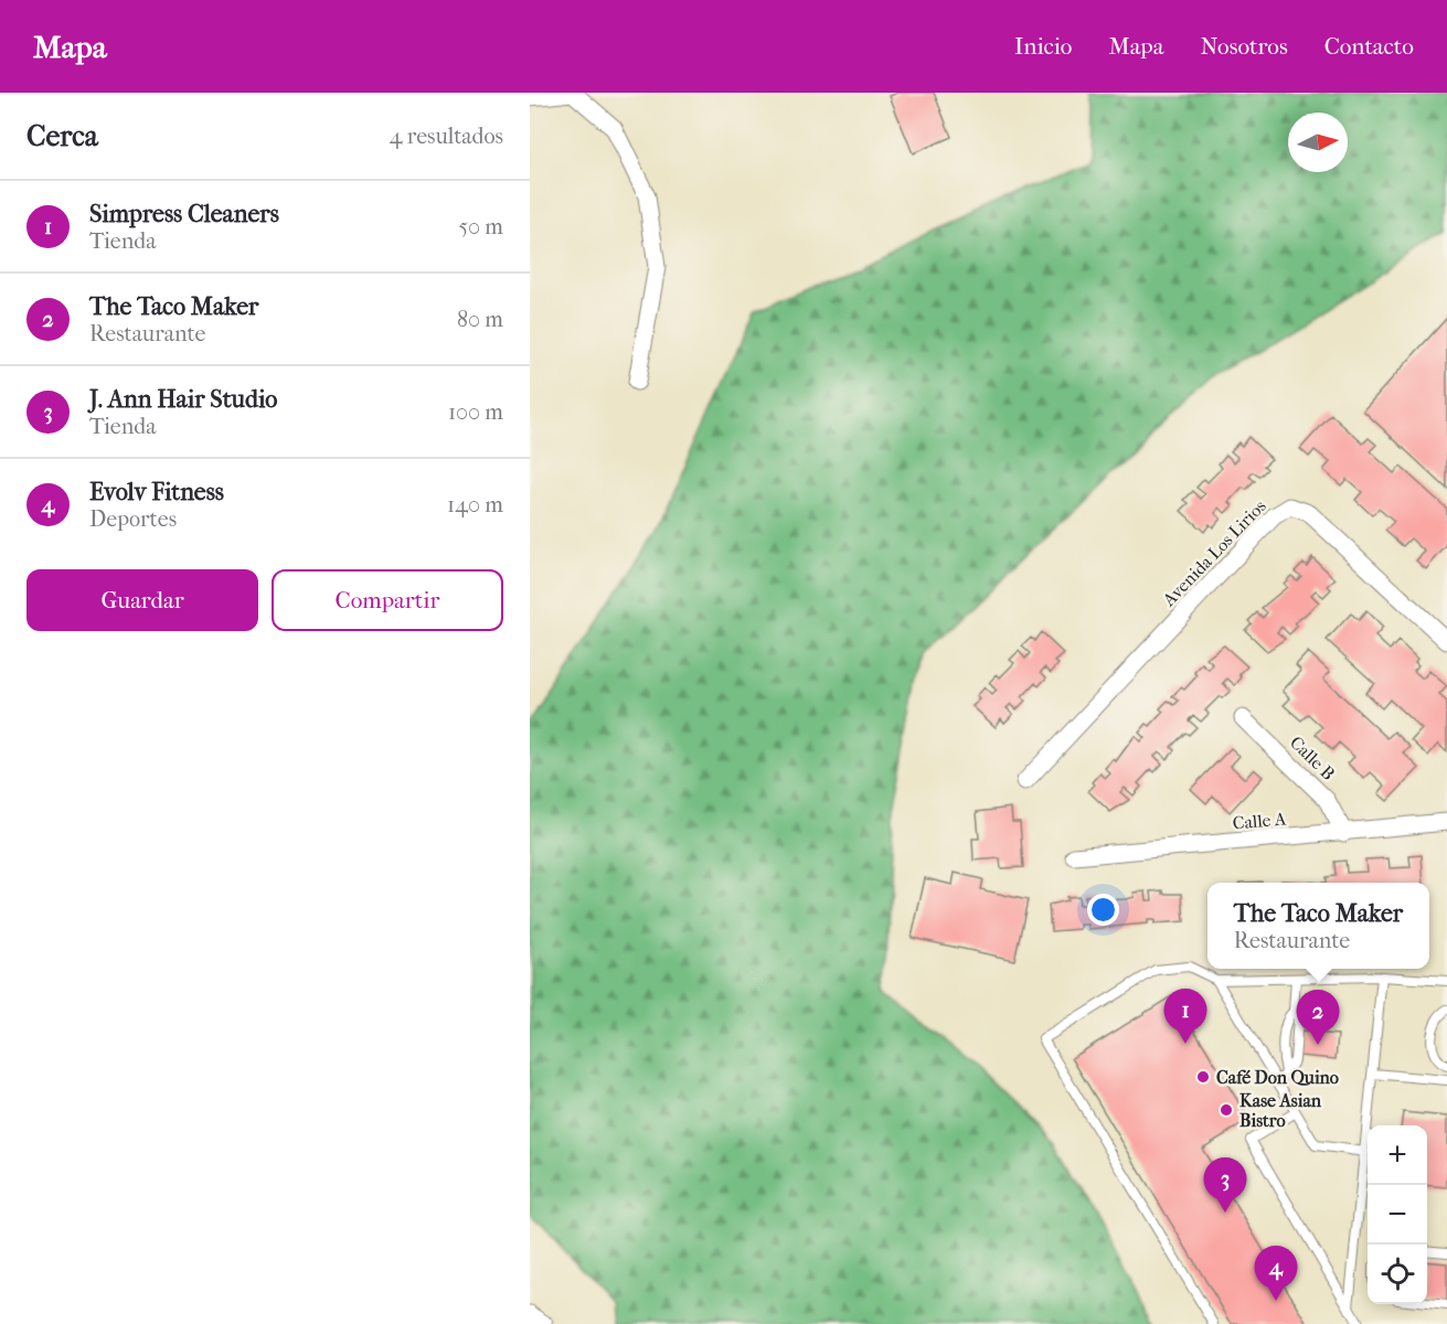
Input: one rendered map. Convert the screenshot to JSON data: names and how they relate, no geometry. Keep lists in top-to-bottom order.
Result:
{
  "streets": {
    "street": ["Avenida Los Lirios", "Calle B", "Calle A"]
  },
  "crossings": [
    ["Calle B", "Calle A"]
  ],
  "places": ["Café Don Quino", "Kase Asian Bistro"],
  "north": "right",
  "page": {
    "header": "Mapa",
    "nav": [
      "Inicio",
      "Mapa",
      "Nosotros",
      "Contacto"
    ],
    "heading": ["Cerca", "4 resultados"],
    "list": [
      {
        "mark": "1",
        "name": "Simpress Cleaners",
        "note": "Tienda",
        "value": "50 m"
      },
      {
        "mark": "2",
        "name": "The Taco Maker",
        "note": "Restaurante",
        "value": "80 m"
      },
      {
        "mark": "3",
        "name": "J. Ann Hair Studio",
        "note": "Tienda",
        "value": "100 m"
      },
      {
        "mark": "4",
        "name": "Evolv Fitness",
        "note": "Deportes",
        "value": "140 m"
      }
    ],
    "buttons": ["Guardar", "Compartir"],
    "popup": ["The Taco Maker", "Restaurante"],
    "pins": [
      "1",
      "2",
      "3",
      "4"
    ],
    "map_buttons": ["+", "−"]
  }
}
